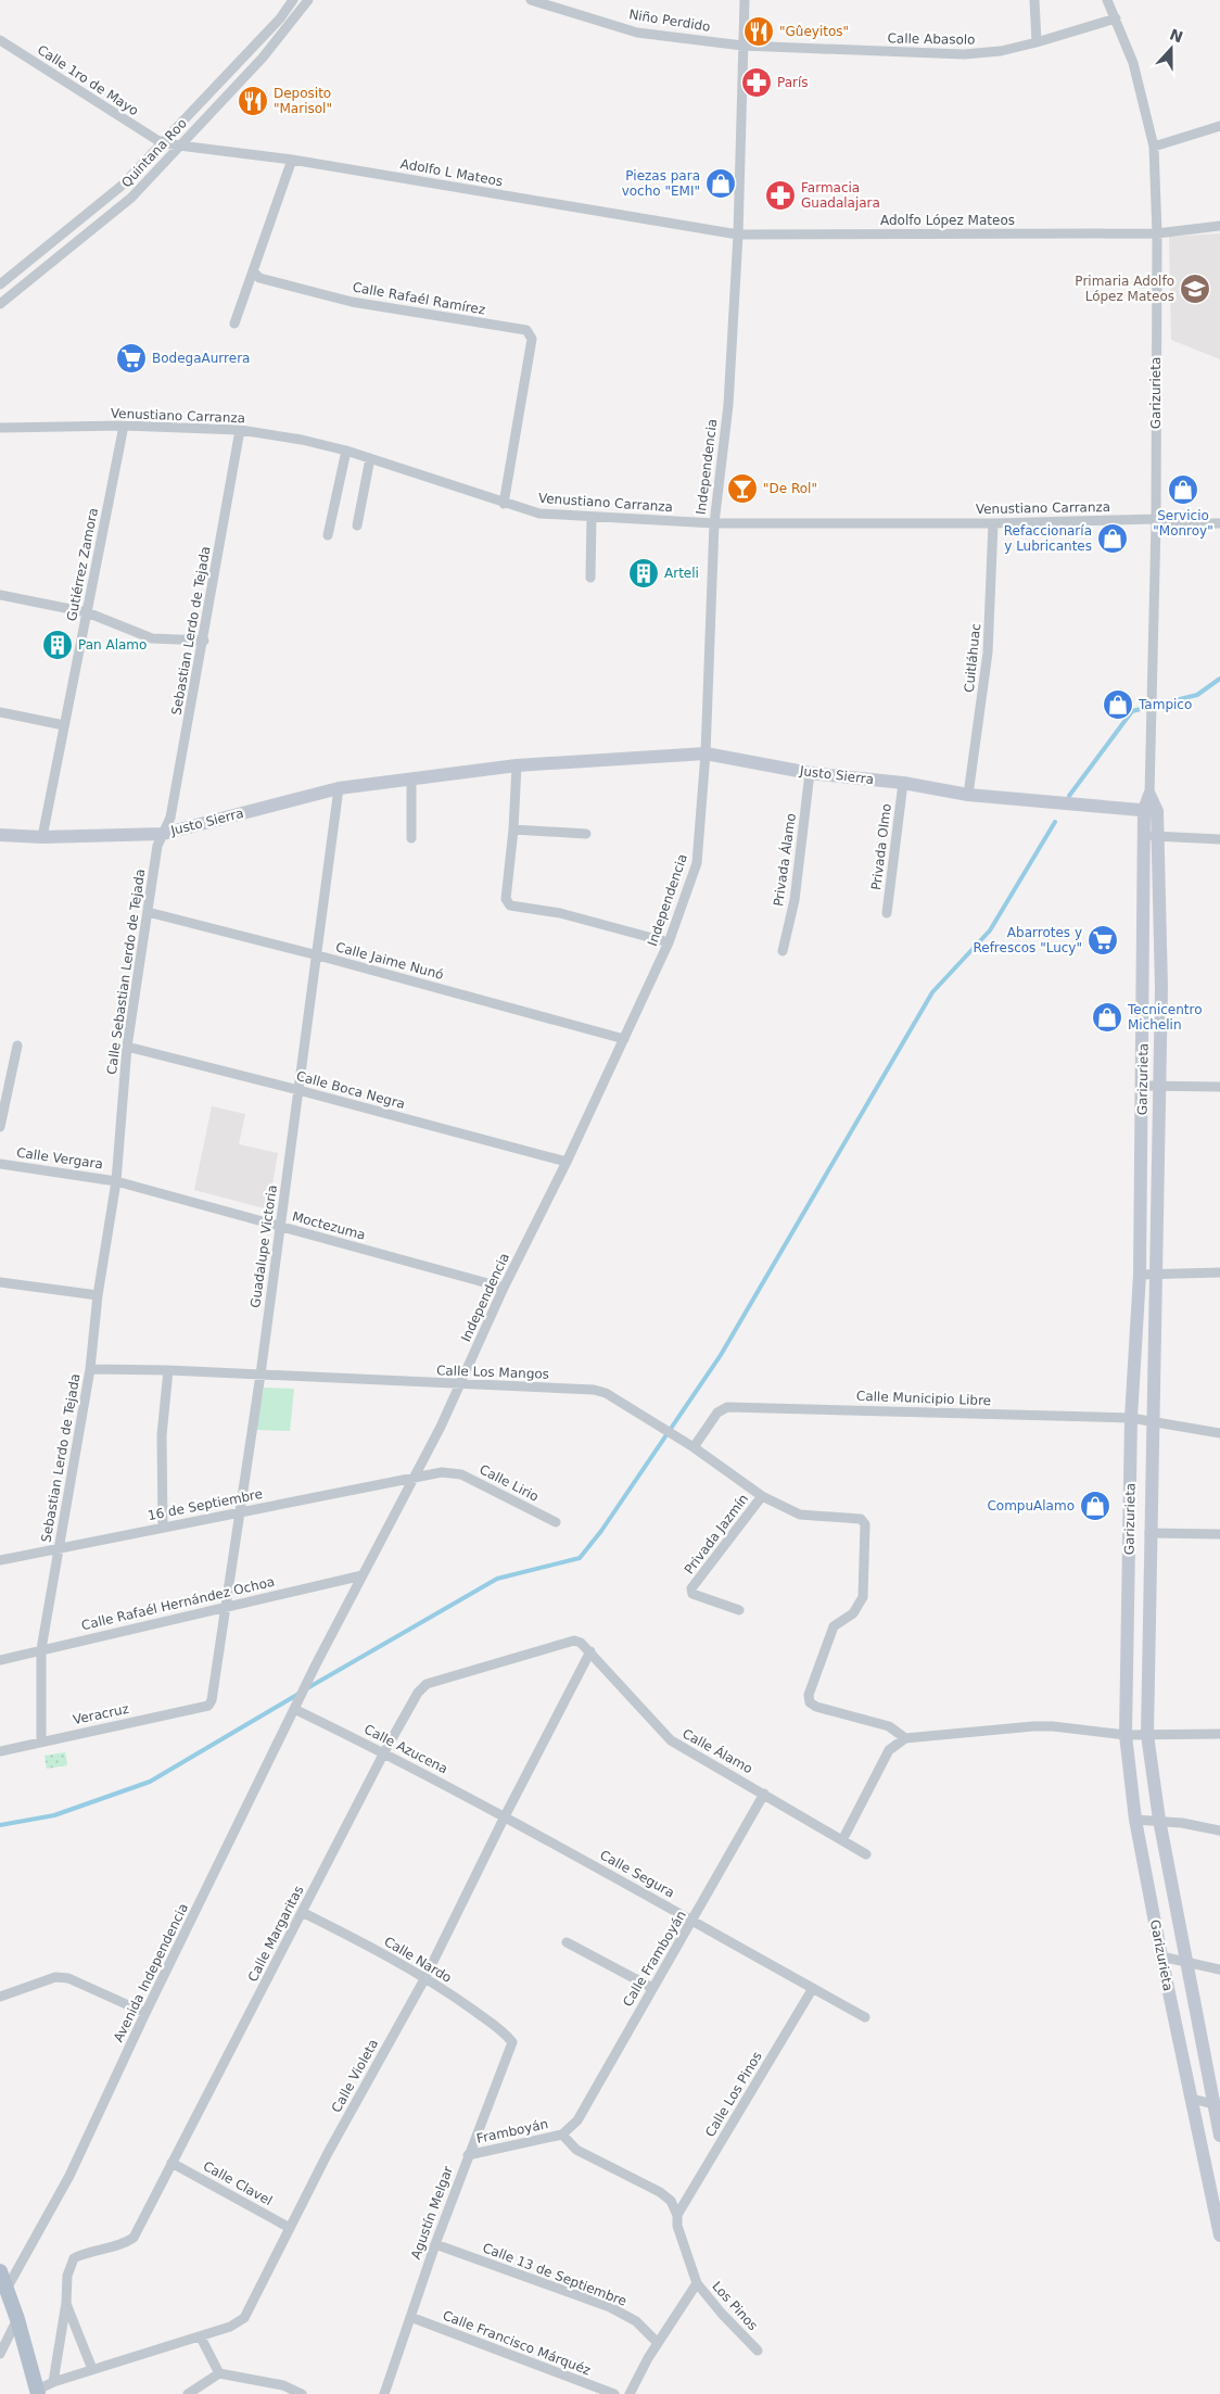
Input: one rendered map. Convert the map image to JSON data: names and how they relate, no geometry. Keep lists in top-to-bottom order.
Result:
{
  "streets": {
    "main road": ["Garizurieta", "Justo Sierra"],
    "street": [
      "Niño Perdido",
      "Calle Abasolo",
      "Calle 1ro de Mayo",
      "Quintana Roo",
      "Adolfo L Mateos",
      "Adolfo López Mateos",
      "Calle Rafaél Ramírez",
      "Venustiano Carranza",
      "Independencia",
      "Gutiérrez Zamora",
      "Sebastian Lerdo de Tejada",
      "Cuitláhuac",
      "Privada Olmo",
      "Privada Álamo",
      "Calle Jaime Nunó",
      "Calle Sebastian Lerdo de Tejada",
      "Calle Boca Negra",
      "Calle Vergara",
      "Moctezuma",
      "Guadalupe Victoria",
      "Calle Los Mangos",
      "Calle Municipio Libre",
      "Calle Lirio",
      "16 de Septiembre",
      "Privada Jazmín",
      "Calle Rafaél Hernández Ochoa",
      "Veracruz",
      "Calle Azucena",
      "Calle Álamo",
      "Calle Segura",
      "Calle Margaritas",
      "Calle Framboyán",
      "Calle Nardo",
      "Avenida Independencia",
      "Calle Violeta",
      "Calle Los Pinos",
      "Framboyán",
      "Calle Clavel",
      "Agustín Melgar",
      "Calle 13 de Septiembre",
      "Los Pinos",
      "Calle Francisco Márquéz"
    ]
  },
  "crossings": [
    ["Niño Perdido", "Calle Abasolo"],
    ["Niño Perdido", "Independencia"],
    ["Calle Abasolo", "Garizurieta"],
    ["Calle Abasolo", "Independencia"],
    ["Calle 1ro de Mayo", "Quintana Roo"],
    ["Calle 1ro de Mayo", "Adolfo L Mateos"],
    ["Quintana Roo", "Adolfo L Mateos"],
    ["Adolfo L Mateos", "Adolfo López Mateos"],
    ["Adolfo L Mateos", "Independencia"],
    ["Adolfo López Mateos", "Garizurieta"],
    ["Adolfo López Mateos", "Independencia"],
    ["Calle Rafaél Ramírez", "Venustiano Carranza"],
    ["Garizurieta", "Venustiano Carranza"],
    ["Garizurieta", "Justo Sierra"],
    ["Garizurieta", "Calle Municipio Libre"],
    ["Venustiano Carranza", "Independencia"],
    ["Venustiano Carranza", "Gutiérrez Zamora"],
    ["Venustiano Carranza", "Sebastian Lerdo de Tejada"],
    ["Venustiano Carranza", "Cuitláhuac"],
    ["Independencia", "Justo Sierra"],
    ["Independencia", "Calle Jaime Nunó"],
    ["Independencia", "Calle Boca Negra"],
    ["Independencia", "Moctezuma"],
    ["Independencia", "Calle Los Mangos"],
    ["Independencia", "Calle Lirio"],
    ["Independencia", "16 de Septiembre"],
    ["Independencia", "Calle Rafaél Hernández Ochoa"],
    ["Independencia", "Avenida Independencia"],
    ["Gutiérrez Zamora", "Justo Sierra"],
    ["Sebastian Lerdo de Tejada", "Justo Sierra"],
    ["Sebastian Lerdo de Tejada", "Calle Sebastian Lerdo de Tejada"],
    ["Sebastian Lerdo de Tejada", "Calle Vergara"],
    ["Sebastian Lerdo de Tejada", "Moctezuma"],
    ["Sebastian Lerdo de Tejada", "Calle Los Mangos"],
    ["Sebastian Lerdo de Tejada", "16 de Septiembre"],
    ["Sebastian Lerdo de Tejada", "Calle Rafaél Hernández Ochoa"],
    ["Sebastian Lerdo de Tejada", "Veracruz"],
    ["Cuitláhuac", "Justo Sierra"],
    ["Justo Sierra", "Privada Olmo"],
    ["Justo Sierra", "Privada Álamo"],
    ["Justo Sierra", "Calle Sebastian Lerdo de Tejada"],
    ["Justo Sierra", "Guadalupe Victoria"],
    ["Calle Jaime Nunó", "Calle Sebastian Lerdo de Tejada"],
    ["Calle Jaime Nunó", "Guadalupe Victoria"],
    ["Calle Sebastian Lerdo de Tejada", "Calle Boca Negra"],
    ["Calle Sebastian Lerdo de Tejada", "Calle Vergara"],
    ["Calle Sebastian Lerdo de Tejada", "Moctezuma"],
    ["Calle Boca Negra", "Guadalupe Victoria"],
    ["Calle Vergara", "Moctezuma"],
    ["Moctezuma", "Guadalupe Victoria"],
    ["Guadalupe Victoria", "Calle Los Mangos"],
    ["Guadalupe Victoria", "16 de Septiembre"],
    ["Guadalupe Victoria", "Calle Rafaél Hernández Ochoa"],
    ["Guadalupe Victoria", "Veracruz"],
    ["Calle Los Mangos", "Calle Municipio Libre"],
    ["Calle Los Mangos", "Privada Jazmín"],
    ["Calle Lirio", "16 de Septiembre"],
    ["Calle Azucena", "Calle Segura"],
    ["Calle Azucena", "Calle Margaritas"],
    ["Calle Azucena", "Avenida Independencia"],
    ["Calle Azucena", "Calle Violeta"],
    ["Calle Álamo", "Calle Margaritas"],
    ["Calle Álamo", "Calle Framboyán"],
    ["Calle Álamo", "Calle Violeta"],
    ["Calle Segura", "Calle Framboyán"],
    ["Calle Segura", "Calle Violeta"],
    ["Calle Segura", "Calle Los Pinos"],
    ["Calle Margaritas", "Calle Nardo"],
    ["Calle Margaritas", "Calle Violeta"],
    ["Calle Margaritas", "Calle Clavel"],
    ["Calle Framboyán", "Framboyán"],
    ["Calle Nardo", "Calle Violeta"],
    ["Calle Nardo", "Agustín Melgar"],
    ["Calle Violeta", "Calle Clavel"],
    ["Calle Los Pinos", "Los Pinos"],
    ["Framboyán", "Agustín Melgar"],
    ["Agustín Melgar", "Calle 13 de Septiembre"],
    ["Agustín Melgar", "Calle Francisco Márquéz"]
  ],
  "places": {
    "restaurant": ["\"Gûeyitos\"", "Deposito \"Marisol\""],
    "pharmacy": ["París", "Farmacia Guadalajara"],
    "shop": [
      "Piezas para vocho \"EMI\"",
      "Servicio \"Monroy\"",
      "Refaccionaría y Lubricantes",
      "Tampico",
      "Tecnicentro Michelin",
      "CompuAlamo"
    ],
    "school or university": ["Primaria Adolfo López Mateos"],
    "supermarket": ["BodegaAurrera", "Abarrotes y Refrescos \"Lucy\""],
    "bar": ["\"De Rol\""],
    "building": ["Arteli", "Pan Alamo"]
  },
  "north": "top"
}
